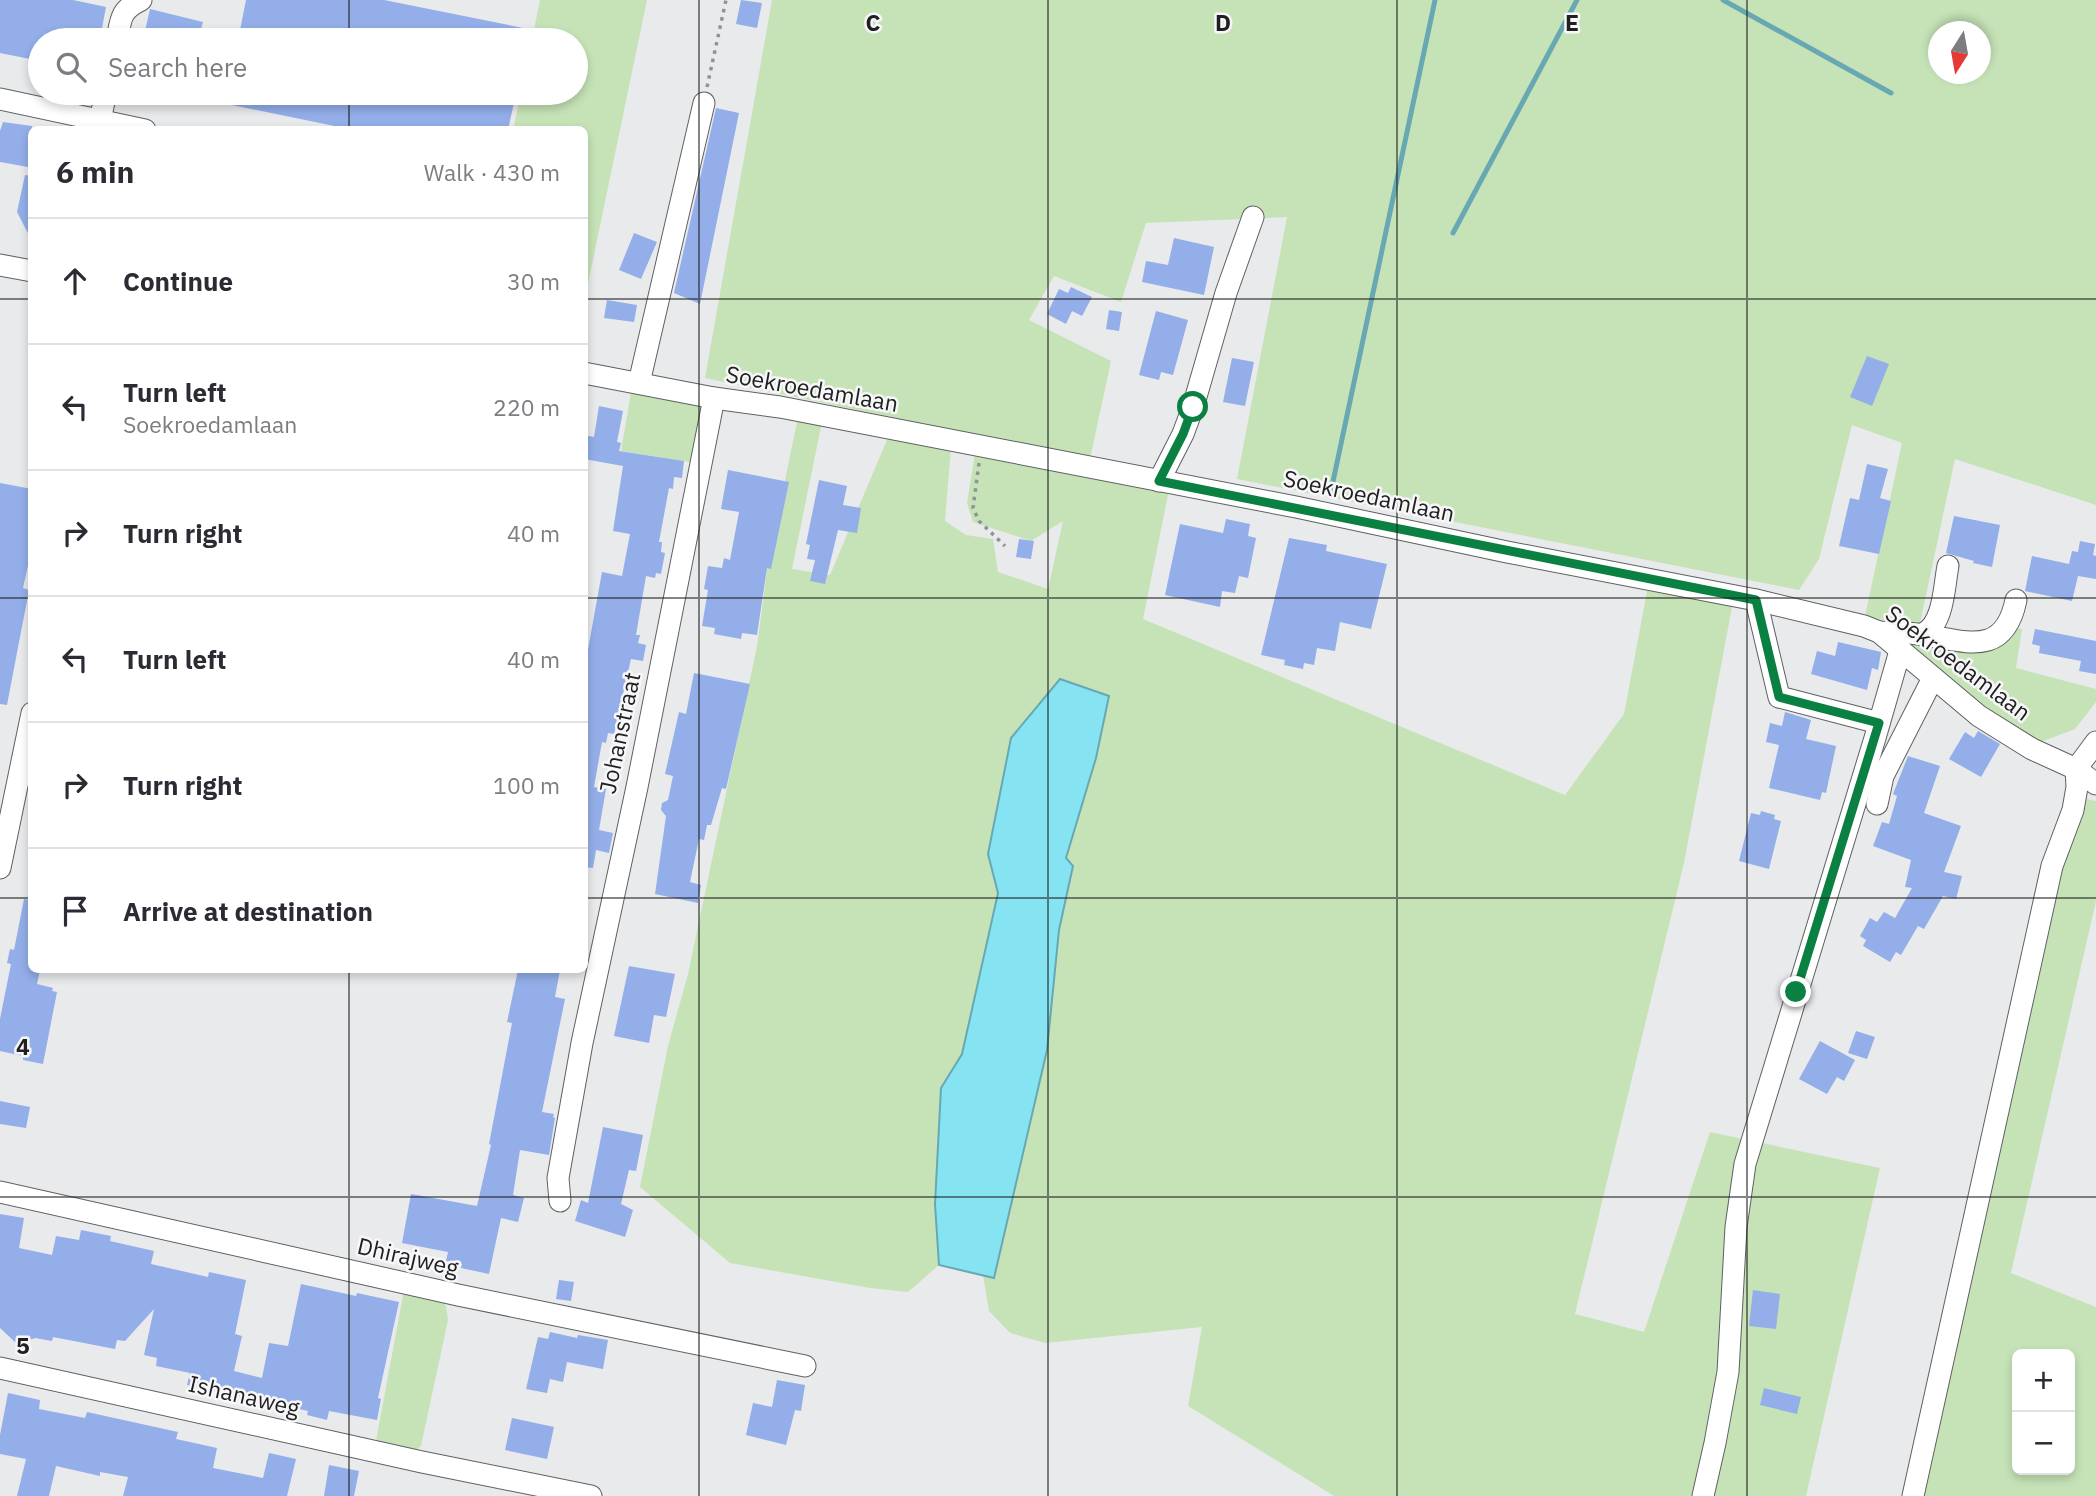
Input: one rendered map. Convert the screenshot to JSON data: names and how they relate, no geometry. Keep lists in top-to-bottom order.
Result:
{
  "streets": {
    "street": [
      "Soekroedamlaan",
      "Johanstraat",
      "Dhirajweg",
      "Ishanaweg"
    ]
  },
  "crossings": [
    ["Soekroedamlaan", "Johanstraat"]
  ],
  "north": "bottom",
  "page": {
    "search": "Search here",
    "heading": ["6 min", "Walk · 430 m"],
    "list": [
      ["Continue", "30 m"],
      ["Turn left", "Soekroedamlaan", "220 m"],
      ["Turn right", "40 m"],
      ["Turn left", "40 m"],
      ["Turn right", "100 m"],
      "Arrive at destination"
    ],
    "map_buttons": ["+", "−"]
  },
  "grid": {
    "columns": ["C", "D", "E"],
    "rows": ["4", "5"]
  }
}
